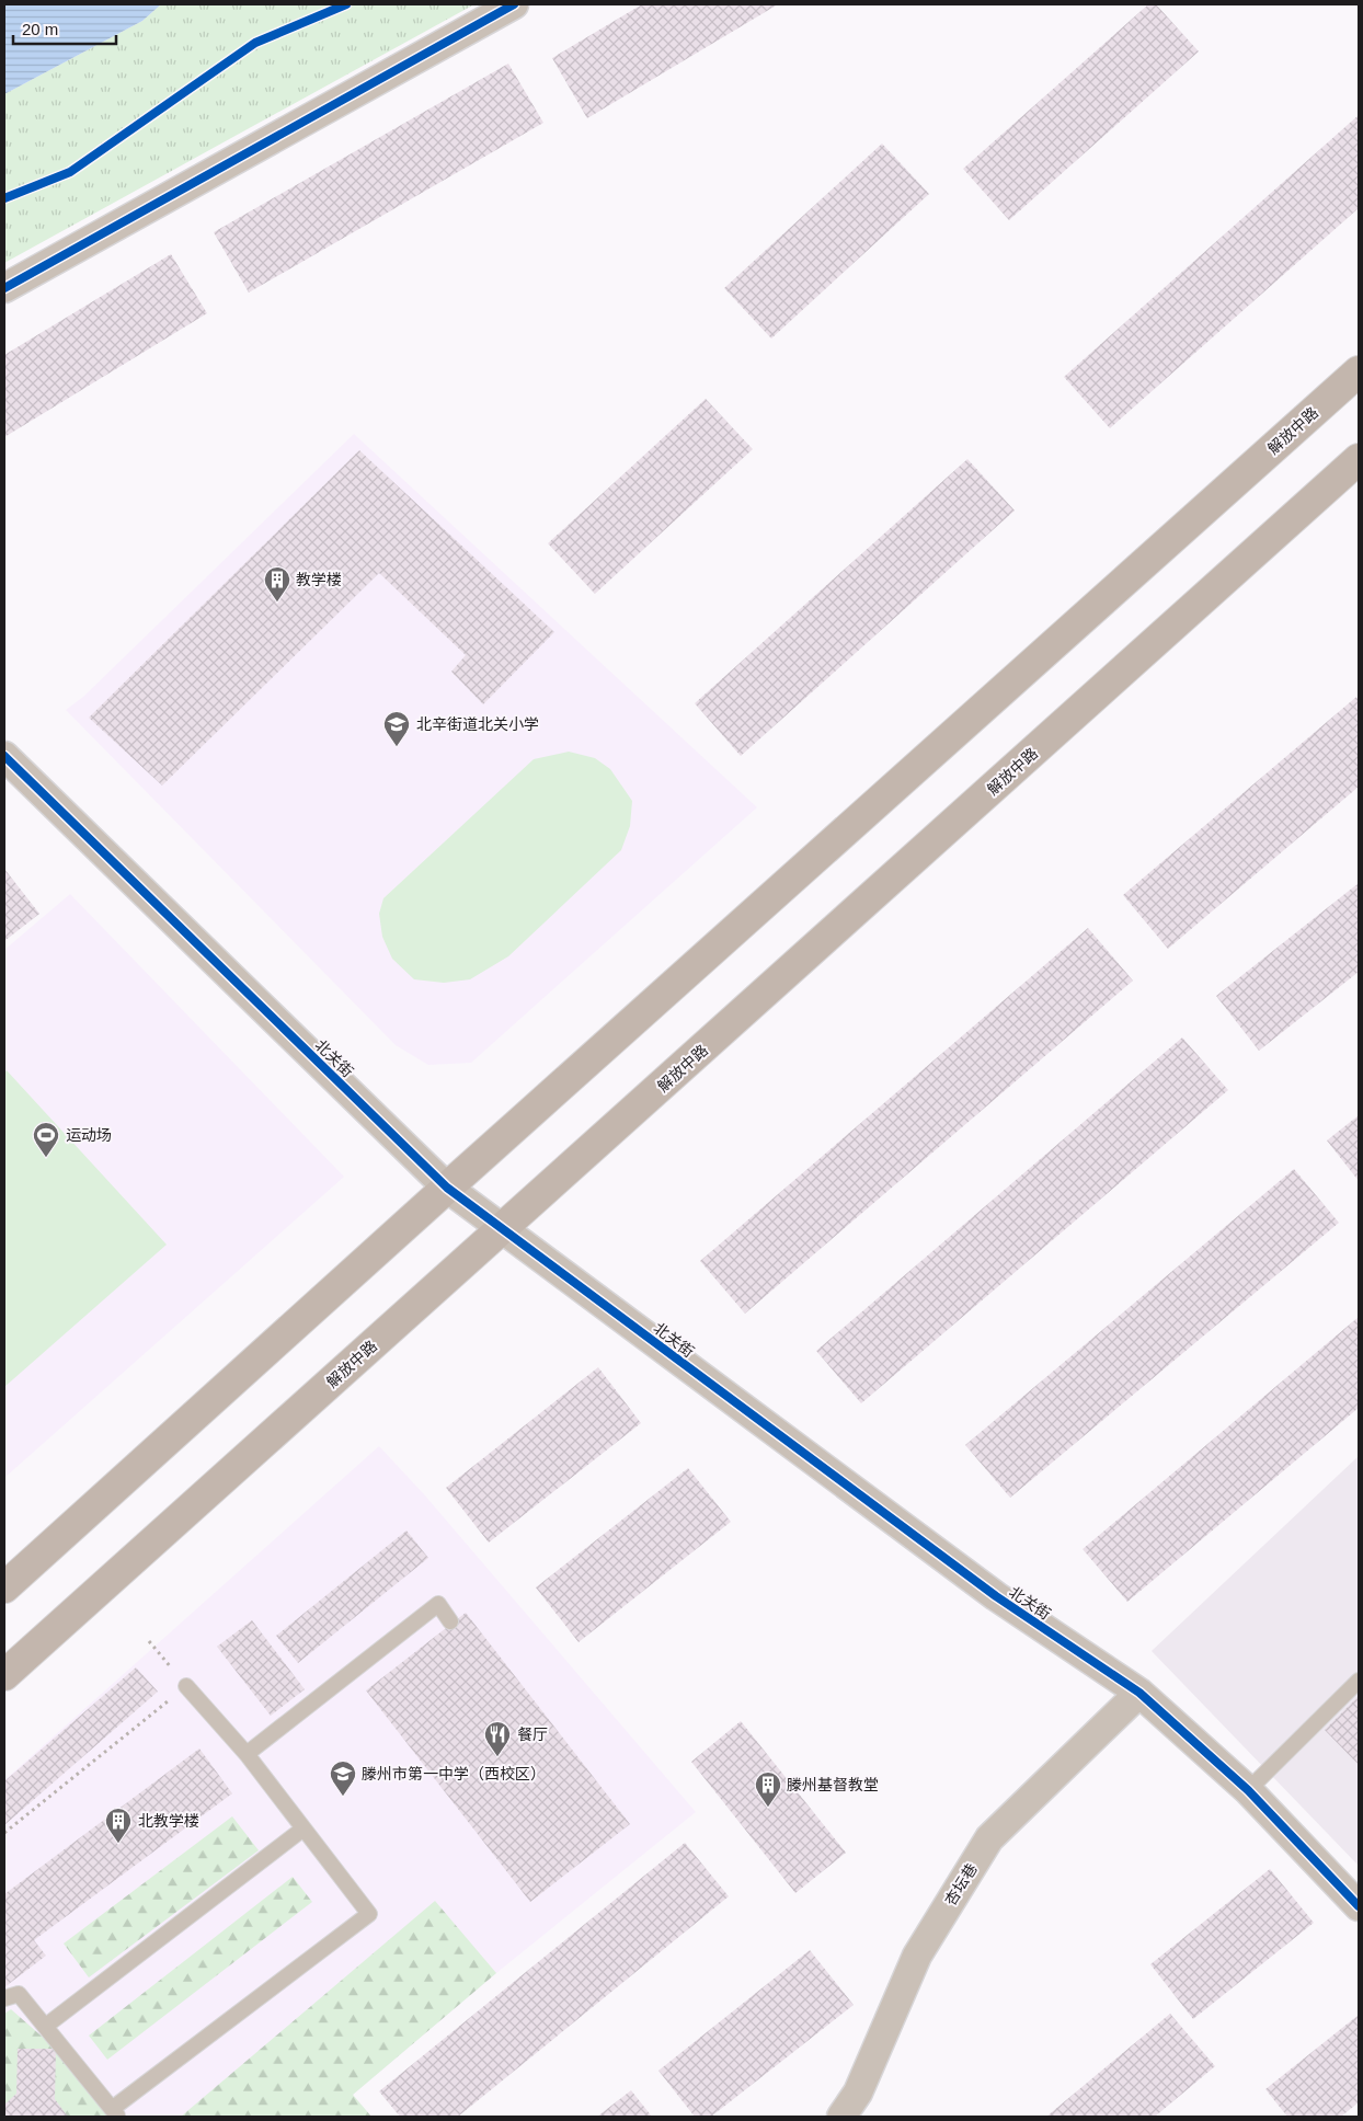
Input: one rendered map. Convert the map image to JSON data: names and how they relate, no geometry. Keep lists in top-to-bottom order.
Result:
{
  "streets": {
    "main road": ["解放中路"],
    "street": ["北关街", "杏坛巷"]
  },
  "crossings": [
    ["解放中路", "北关街"],
    ["北关街", "杏坛巷"]
  ],
  "places": {
    "building": ["教学楼", "滕州基督教堂", "北教学楼"],
    "school or university": ["北辛街道北关小学", "滕州市第一中学（西校区）"],
    "sports": ["运动场"],
    "restaurant": ["餐厅"]
  },
  "scale_bar": "20 m"
}
